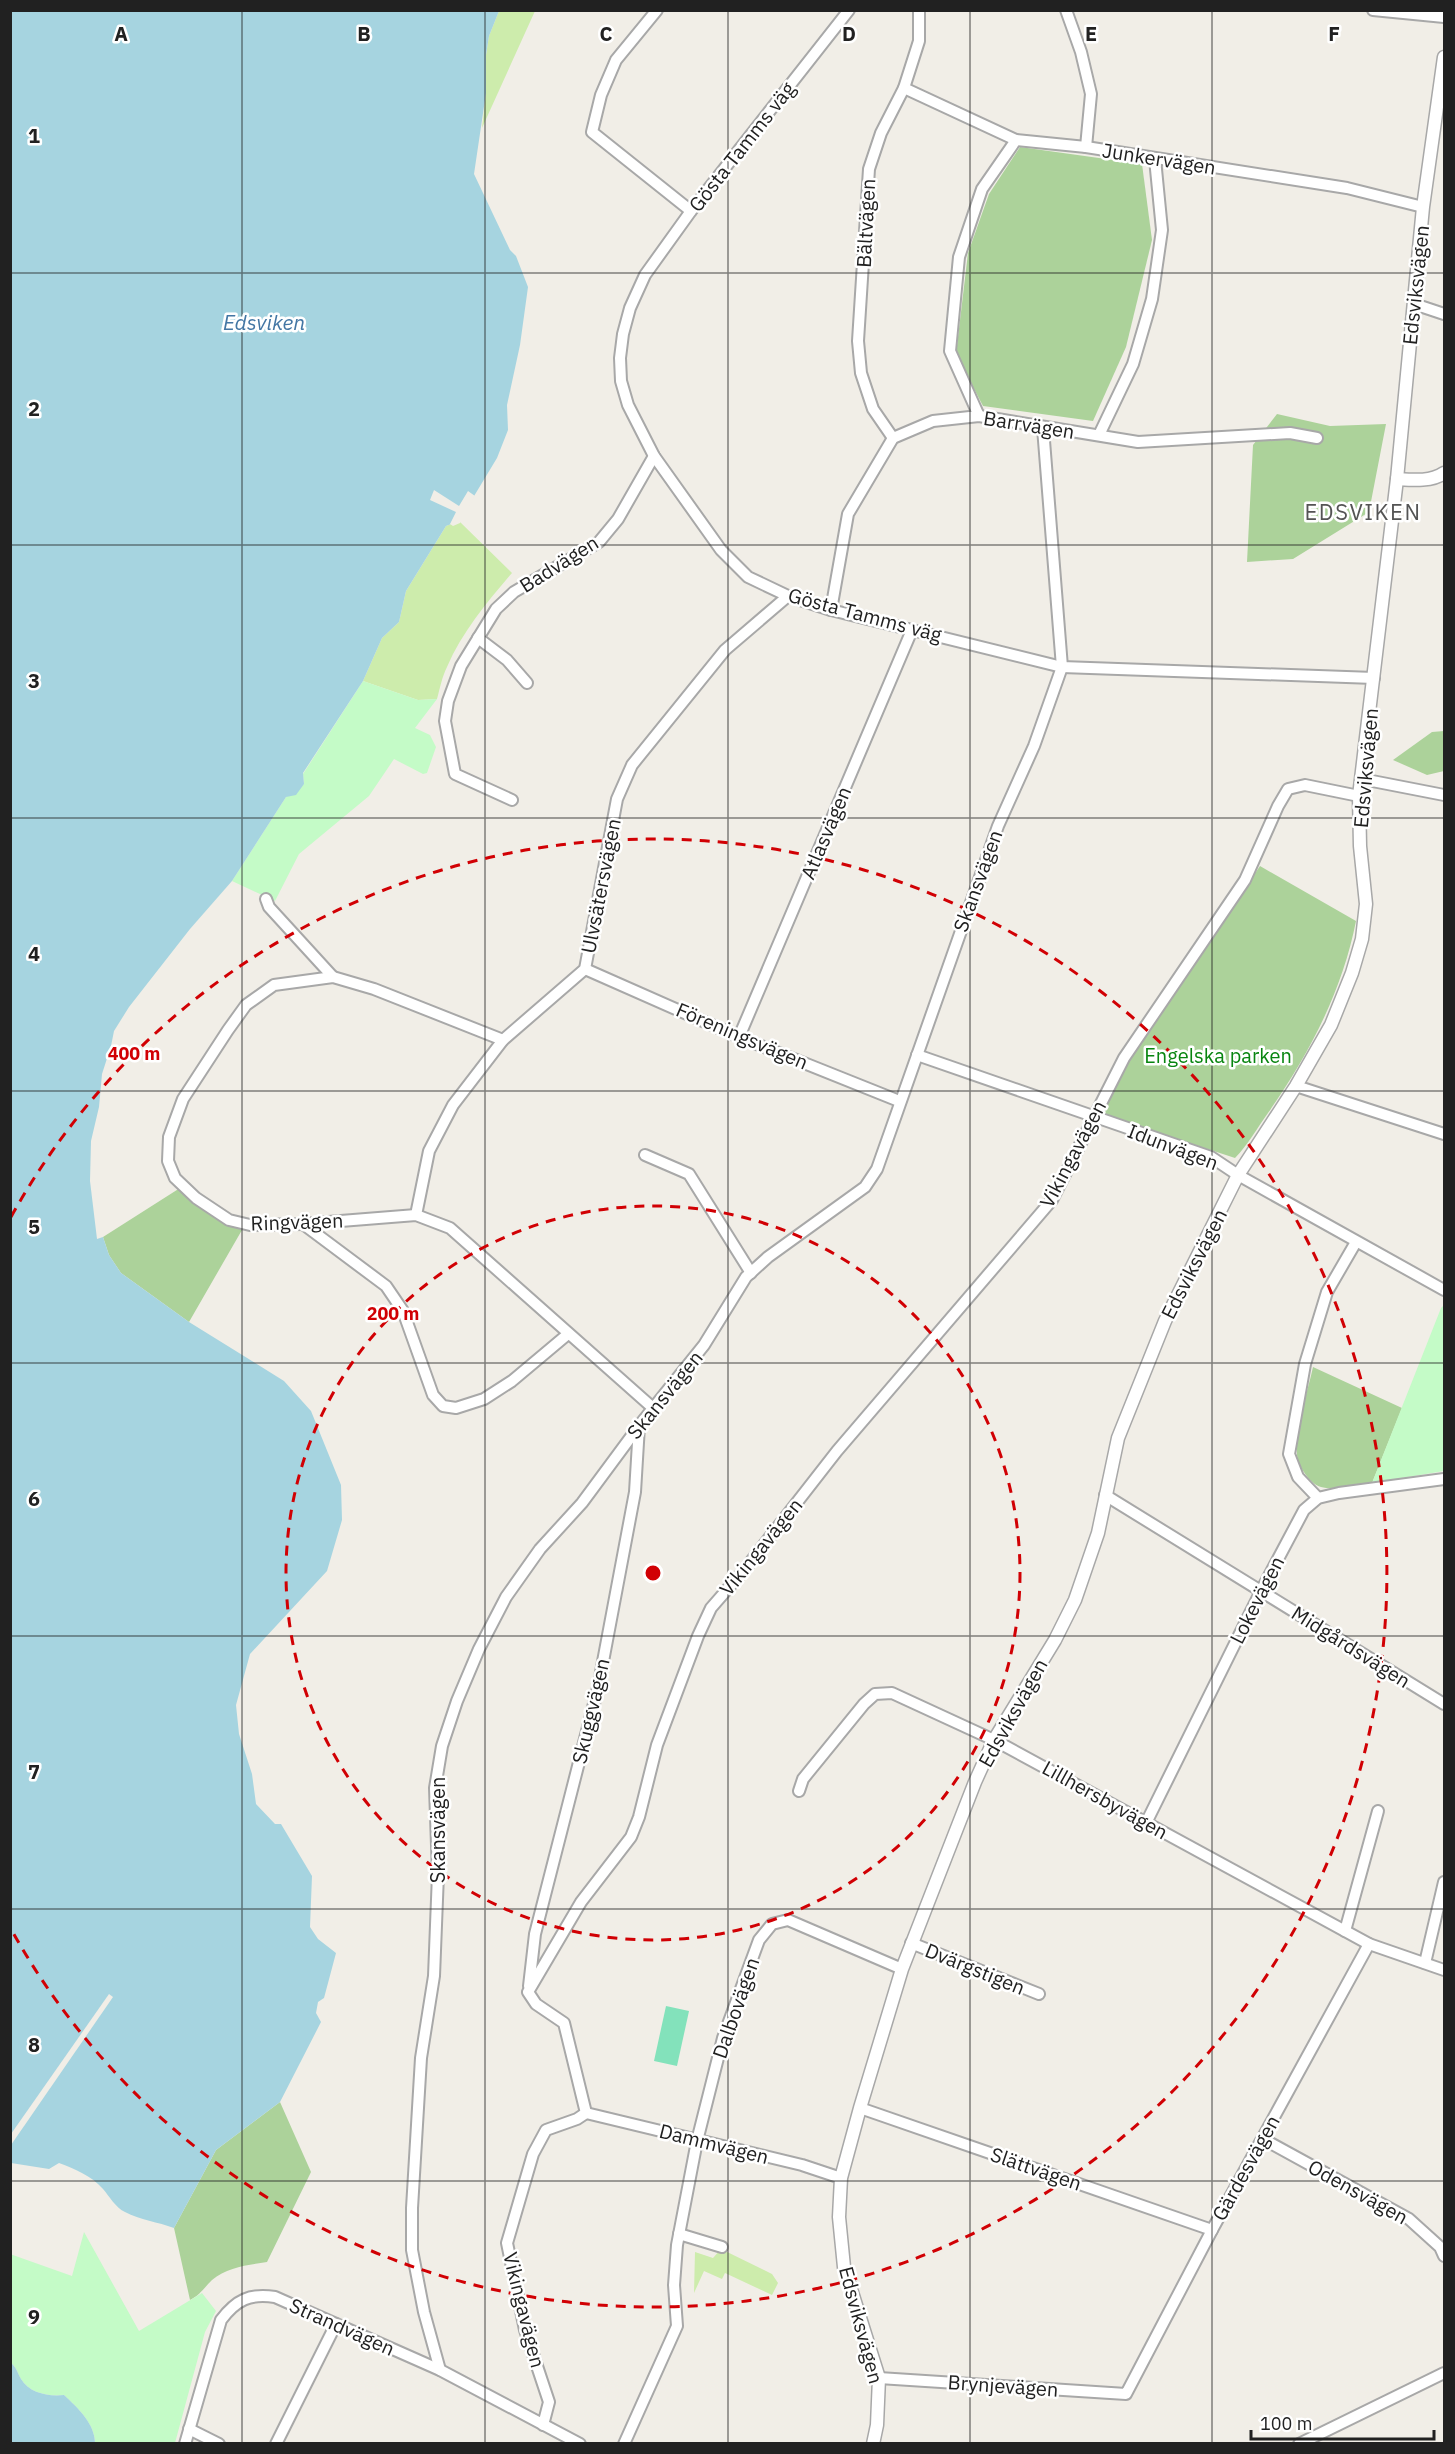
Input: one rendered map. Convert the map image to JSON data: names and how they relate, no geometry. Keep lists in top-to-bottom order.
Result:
{
  "streets": {
    "street": [
      "Gösta Tamms väg",
      "Junkervägen",
      "Bältvägen",
      "Edsviksvägen",
      "Barrvägen",
      "Badvägen",
      "Atlasvägen",
      "Skansvägen",
      "Ulvsätersvägen",
      "Föreningsvägen",
      "Idunvägen",
      "Vikingavägen",
      "Ringvägen",
      "Lokevägen",
      "Midgårdsvägen",
      "Skuggvägen",
      "Lillhersbyvägen",
      "Dvärgstigen",
      "Dalbovägen",
      "Dammvägen",
      "Gärdesvägen",
      "Slättvägen",
      "Odensvägen",
      "Strandvägen",
      "Brynjevägen"
    ]
  },
  "crossings": [
    ["Gösta Tamms väg", "Edsviksvägen"],
    ["Gösta Tamms väg", "Badvägen"],
    ["Gösta Tamms väg", "Atlasvägen"],
    ["Gösta Tamms väg", "Skansvägen"],
    ["Gösta Tamms väg", "Ulvsätersvägen"],
    ["Junkervägen", "Bältvägen"],
    ["Junkervägen", "Edsviksvägen"],
    ["Bältvägen", "Barrvägen"],
    ["Edsviksvägen", "Idunvägen"],
    ["Edsviksvägen", "Vikingavägen"],
    ["Edsviksvägen", "Midgårdsvägen"],
    ["Edsviksvägen", "Lillhersbyvägen"],
    ["Edsviksvägen", "Dvärgstigen"],
    ["Edsviksvägen", "Dalbovägen"],
    ["Edsviksvägen", "Dammvägen"],
    ["Edsviksvägen", "Slättvägen"],
    ["Edsviksvägen", "Brynjevägen"],
    ["Barrvägen", "Skansvägen"],
    ["Atlasvägen", "Föreningsvägen"],
    ["Skansvägen", "Föreningsvägen"],
    ["Skansvägen", "Idunvägen"],
    ["Skansvägen", "Ringvägen"],
    ["Skansvägen", "Skuggvägen"],
    ["Skansvägen", "Strandvägen"],
    ["Ulvsätersvägen", "Föreningsvägen"],
    ["Ulvsätersvägen", "Ringvägen"],
    ["Idunvägen", "Vikingavägen"],
    ["Vikingavägen", "Skuggvägen"],
    ["Vikingavägen", "Dammvägen"],
    ["Vikingavägen", "Strandvägen"],
    ["Lokevägen", "Midgårdsvägen"],
    ["Lokevägen", "Lillhersbyvägen"],
    ["Lillhersbyvägen", "Gärdesvägen"],
    ["Dalbovägen", "Dammvägen"],
    ["Gärdesvägen", "Slättvägen"],
    ["Gärdesvägen", "Odensvägen"],
    ["Gärdesvägen", "Brynjevägen"]
  ],
  "districts": ["EDSVIKEN"],
  "water": ["Edsviken"],
  "parks": ["Engelska parken"],
  "scale_bar": "100 m",
  "grid": {
    "columns": [
      "A",
      "B",
      "C",
      "D",
      "E",
      "F"
    ],
    "rows": [
      "1",
      "2",
      "3",
      "4",
      "5",
      "6",
      "7",
      "8",
      "9"
    ]
  },
  "rings": ["400 m", "200 m"]
}
